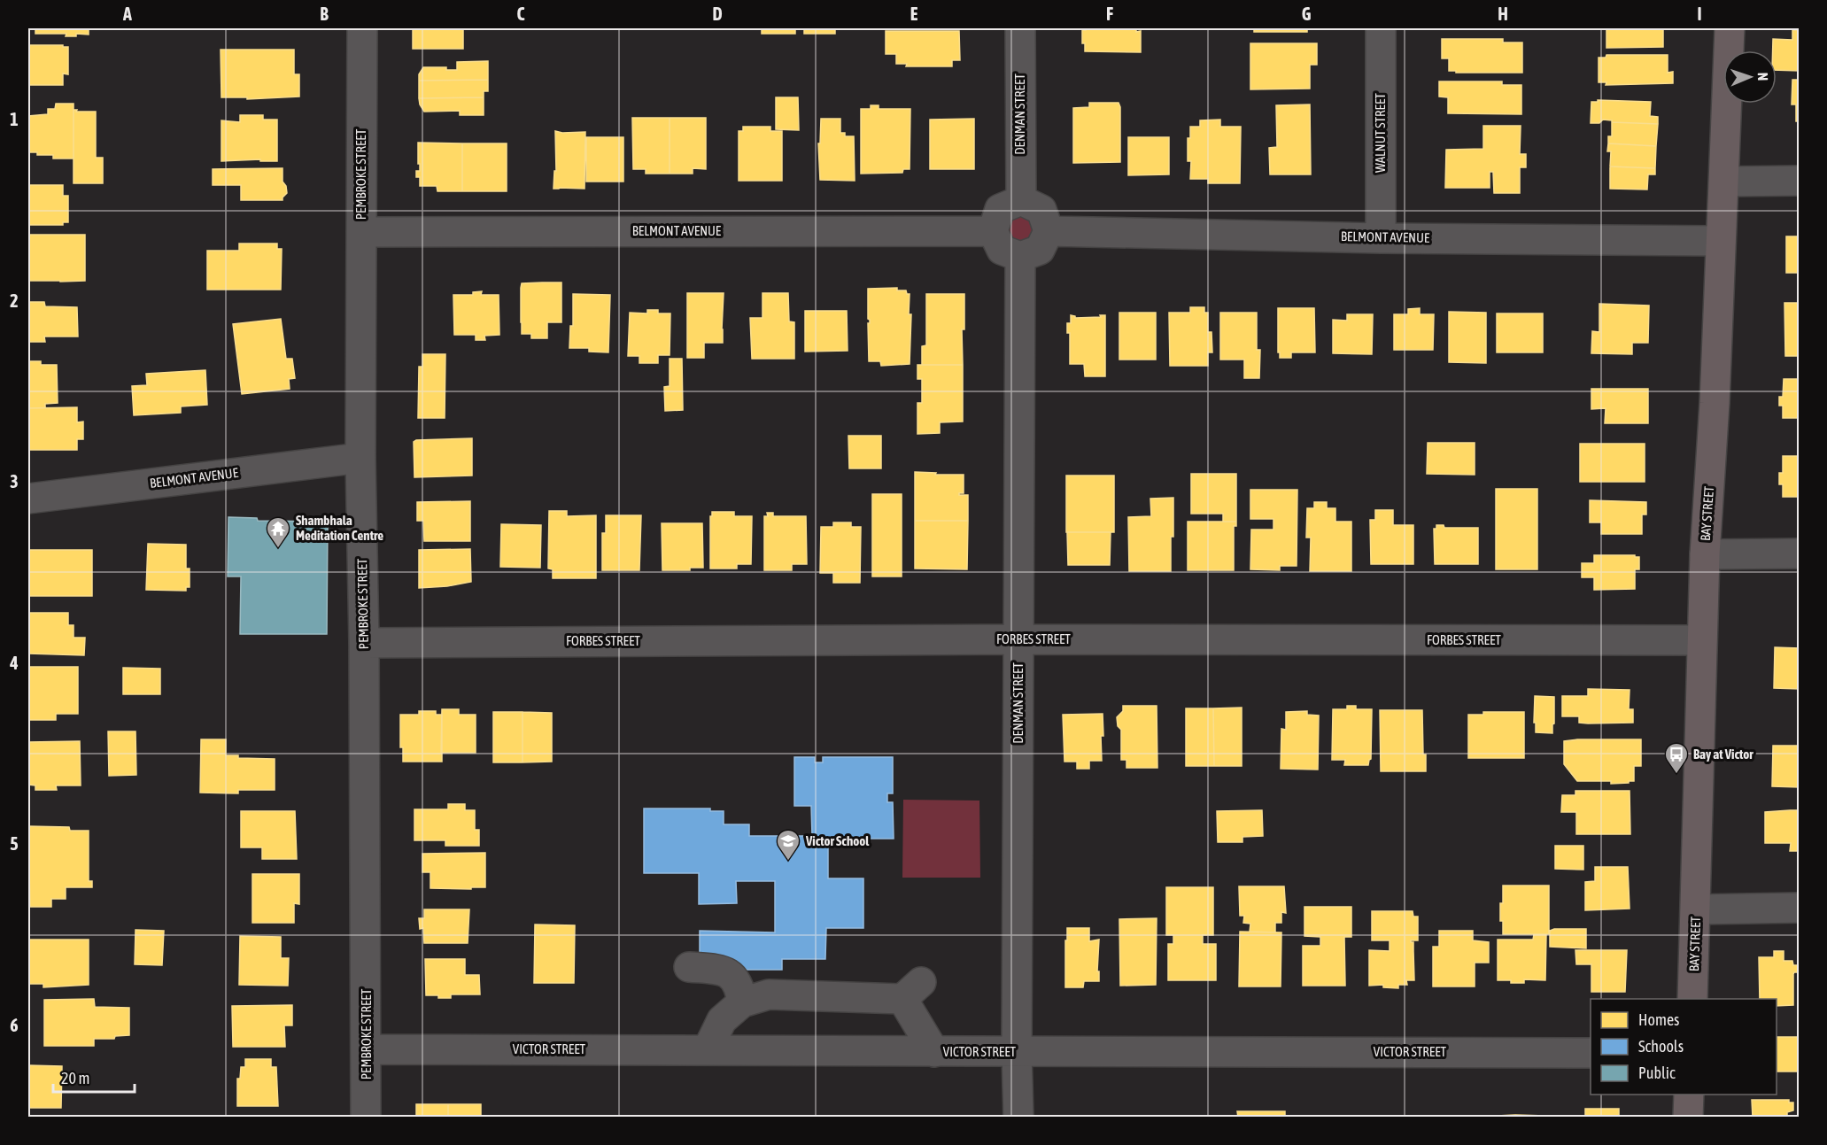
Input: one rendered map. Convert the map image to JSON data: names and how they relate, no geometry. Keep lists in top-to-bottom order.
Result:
{
  "streets": {
    "main road": ["BAY STREET"],
    "street": [
      "DENMAN STREET",
      "WALNUT STREET",
      "PEMBROKE STREET",
      "BELMONT AVENUE",
      "FORBES STREET",
      "VICTOR STREET"
    ]
  },
  "crossings": [
    ["DENMAN STREET", "BELMONT AVENUE"],
    ["DENMAN STREET", "FORBES STREET"],
    ["DENMAN STREET", "VICTOR STREET"],
    ["WALNUT STREET", "BELMONT AVENUE"],
    ["PEMBROKE STREET", "BELMONT AVENUE"],
    ["PEMBROKE STREET", "FORBES STREET"],
    ["PEMBROKE STREET", "VICTOR STREET"],
    ["BELMONT AVENUE", "BAY STREET"],
    ["BAY STREET", "FORBES STREET"]
  ],
  "places": {
    "temple": ["Shambhala Meditation Centre"],
    "bus stop": ["Bay at Victor"],
    "school or university": ["Victor School"]
  },
  "legend": ["Homes", "Schools", "Public"],
  "scale_bar": "20 m",
  "north": "right",
  "grid": {
    "columns": [
      "A",
      "B",
      "C",
      "D",
      "E",
      "F",
      "G",
      "H",
      "I"
    ],
    "rows": [
      "1",
      "2",
      "3",
      "4",
      "5",
      "6"
    ]
  }
}
